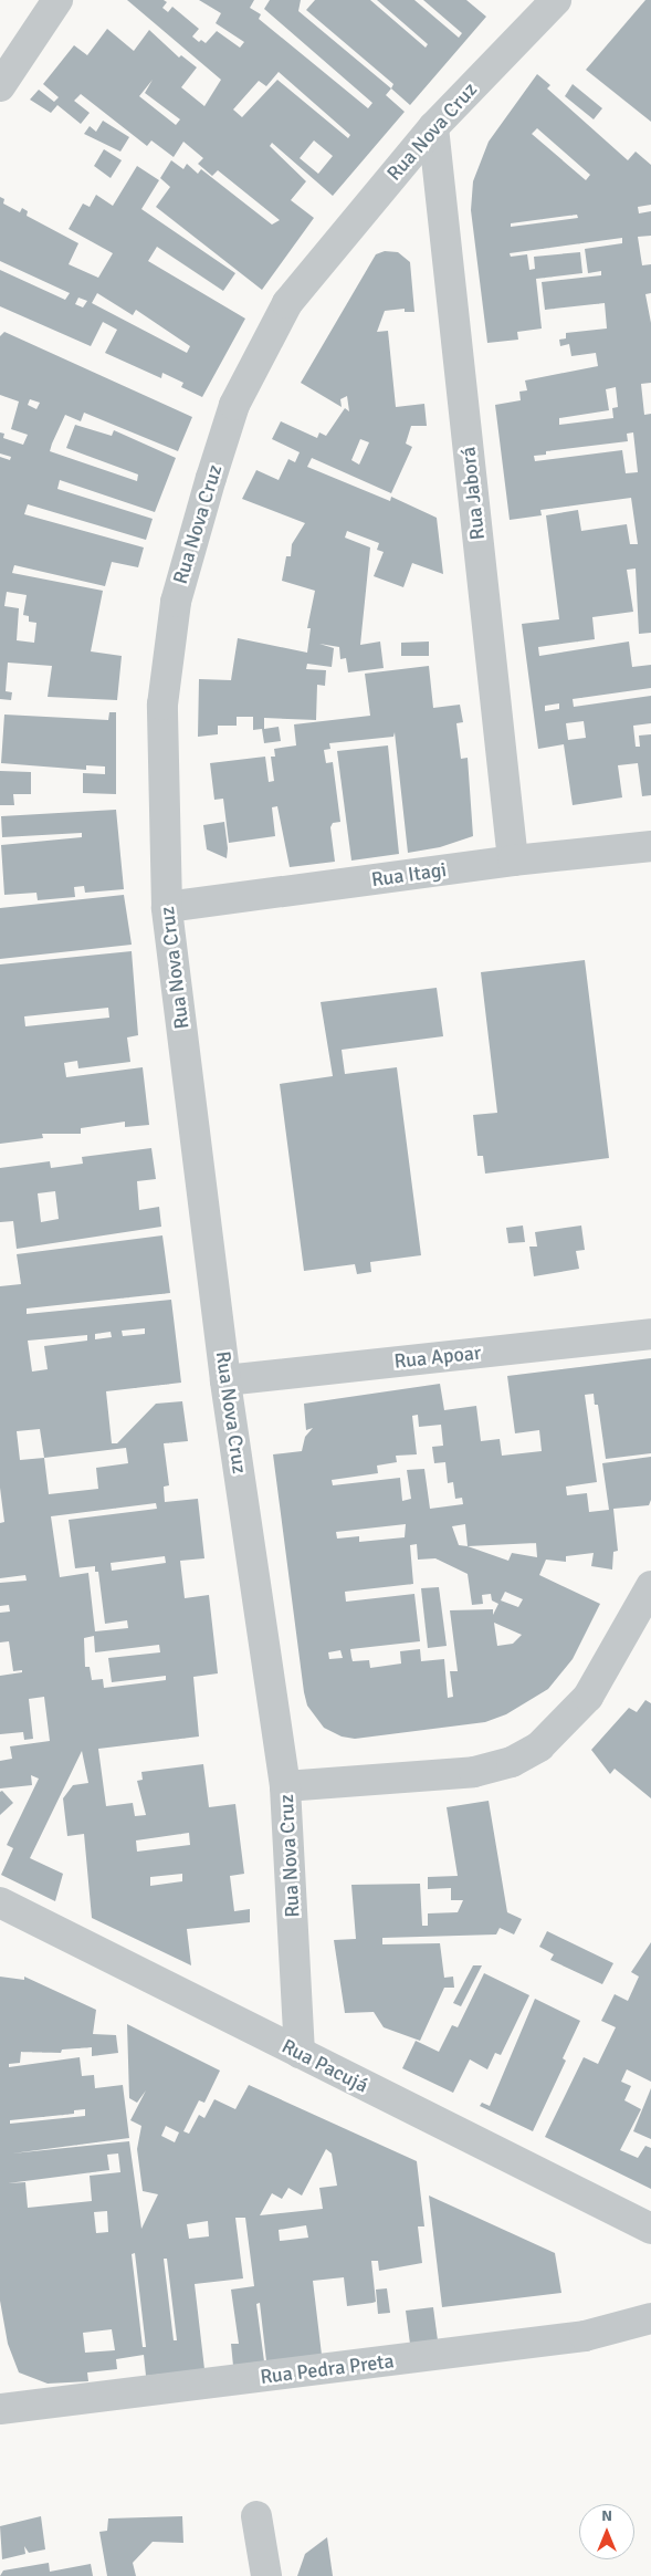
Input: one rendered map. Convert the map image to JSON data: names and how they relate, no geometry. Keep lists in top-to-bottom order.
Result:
{
  "streets": {
    "street": [
      "Rua Nova Cruz",
      "Rua Jaborá",
      "Rua Itagi",
      "Rua Apoar",
      "Rua Pacujá",
      "Rua Pedra Preta"
    ]
  },
  "crossings": [
    ["Rua Nova Cruz", "Rua Jaborá"],
    ["Rua Nova Cruz", "Rua Itagi"],
    ["Rua Nova Cruz", "Rua Apoar"],
    ["Rua Nova Cruz", "Rua Pacujá"],
    ["Rua Jaborá", "Rua Itagi"]
  ],
  "north": "top"
}
